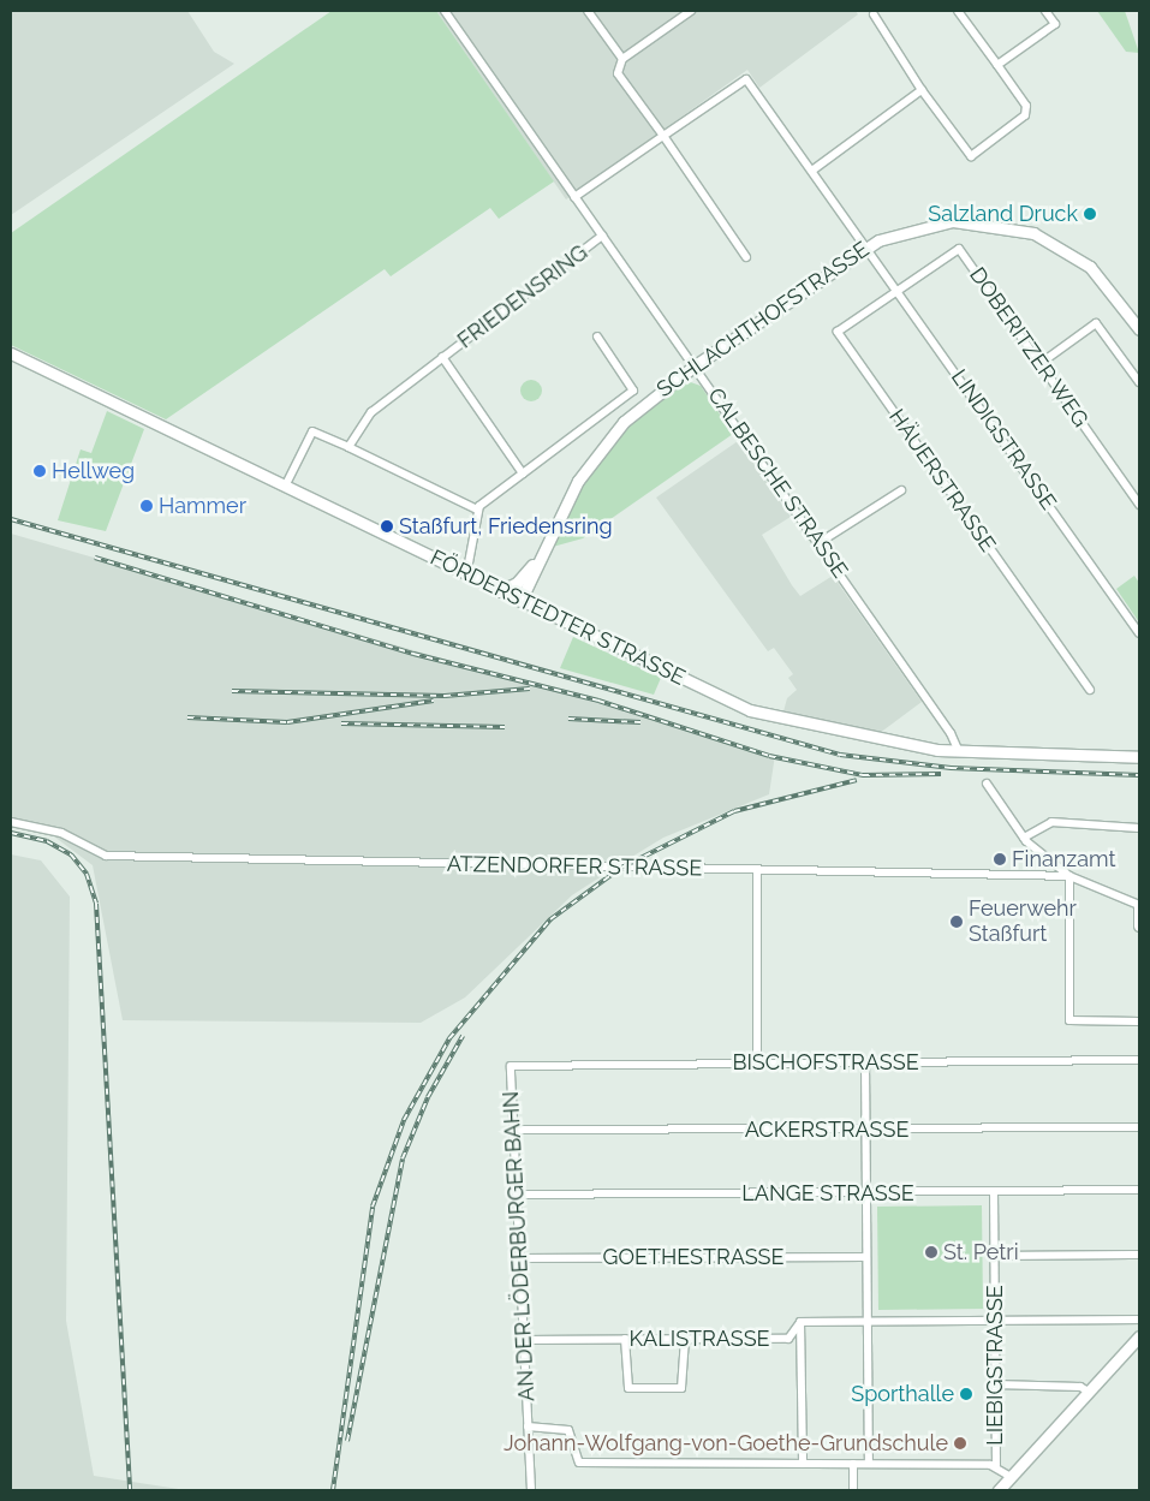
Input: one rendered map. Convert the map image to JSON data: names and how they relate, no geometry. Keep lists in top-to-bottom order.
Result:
{
  "streets": {
    "main road": ["SCHLACHTHOFSTRASSE", "FÖRDERSTEDTER STRASSE"],
    "street": [
      "FRIEDENSRING",
      "DOBERITZER WEG",
      "LINDIGSTRASSE",
      "HÄUERSTRASSE",
      "CALBESCHE STRASSE",
      "ATZENDORFER STRASSE",
      "BISCHOFSTRASSE",
      "ACKERSTRASSE",
      "LANGE STRASSE",
      "AN DER LÖDERBURGER BAHN",
      "GOETHESTRASSE",
      "KALISTRASSE",
      "LIEBIGSTRASSE"
    ]
  },
  "crossings": [
    ["FRIEDENSRING", "CALBESCHE STRASSE"],
    ["SCHLACHTHOFSTRASSE", "LINDIGSTRASSE"],
    ["SCHLACHTHOFSTRASSE", "CALBESCHE STRASSE"],
    ["SCHLACHTHOFSTRASSE", "FÖRDERSTEDTER STRASSE"],
    ["DOBERITZER WEG", "LINDIGSTRASSE"],
    ["DOBERITZER WEG", "HÄUERSTRASSE"],
    ["LINDIGSTRASSE", "HÄUERSTRASSE"],
    ["CALBESCHE STRASSE", "FÖRDERSTEDTER STRASSE"],
    ["BISCHOFSTRASSE", "AN DER LÖDERBURGER BAHN"],
    ["ACKERSTRASSE", "AN DER LÖDERBURGER BAHN"],
    ["LANGE STRASSE", "AN DER LÖDERBURGER BAHN"],
    ["LANGE STRASSE", "LIEBIGSTRASSE"],
    ["AN DER LÖDERBURGER BAHN", "GOETHESTRASSE"],
    ["AN DER LÖDERBURGER BAHN", "KALISTRASSE"],
    ["KALISTRASSE", "LIEBIGSTRASSE"]
  ],
  "places": [
    "Salzland Druck",
    "Hellweg",
    "Hammer",
    "Staßfurt, Friedensring",
    "Finanzamt",
    "Feuerwehr Staßfurt",
    "St. Petri",
    "Sporthalle",
    "Johann-Wolfgang-von-Goethe-Grundschule"
  ]
}
